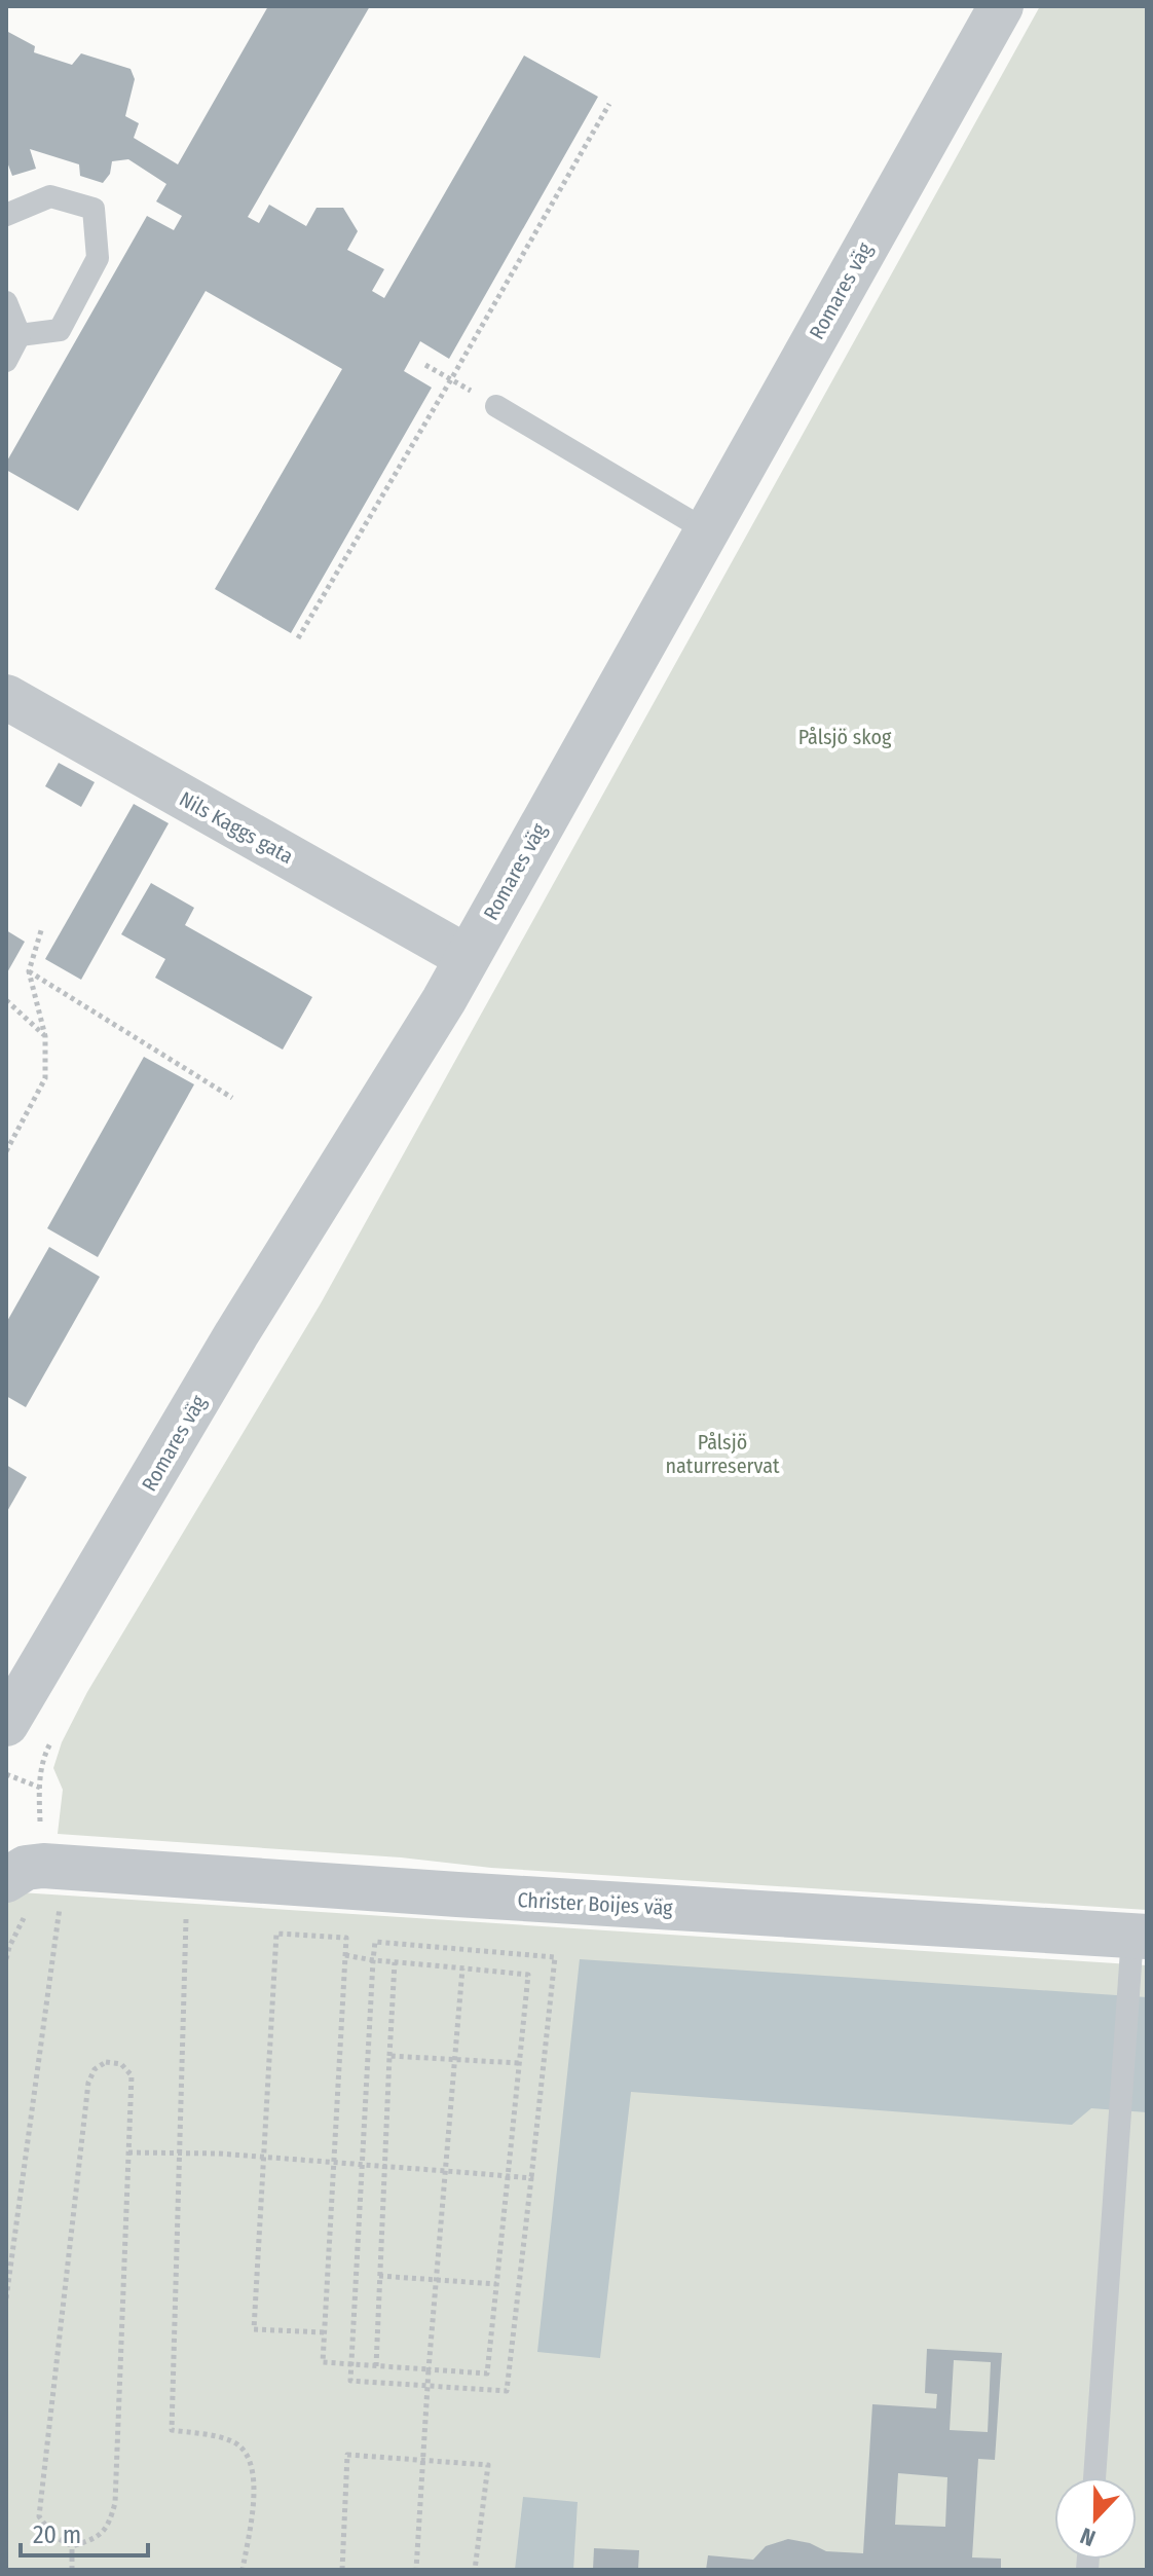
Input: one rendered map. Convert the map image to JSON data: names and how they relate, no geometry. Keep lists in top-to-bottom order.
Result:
{
  "streets": {
    "street": ["Romares väg", "Nils Kaggs gata", "Christer Boijes väg"]
  },
  "crossings": [
    ["Romares väg", "Nils Kaggs gata"]
  ],
  "parks": ["Pålsjö skog", "Pålsjö naturreservat"],
  "scale_bar": "20 m",
  "north": "bottom"
}
